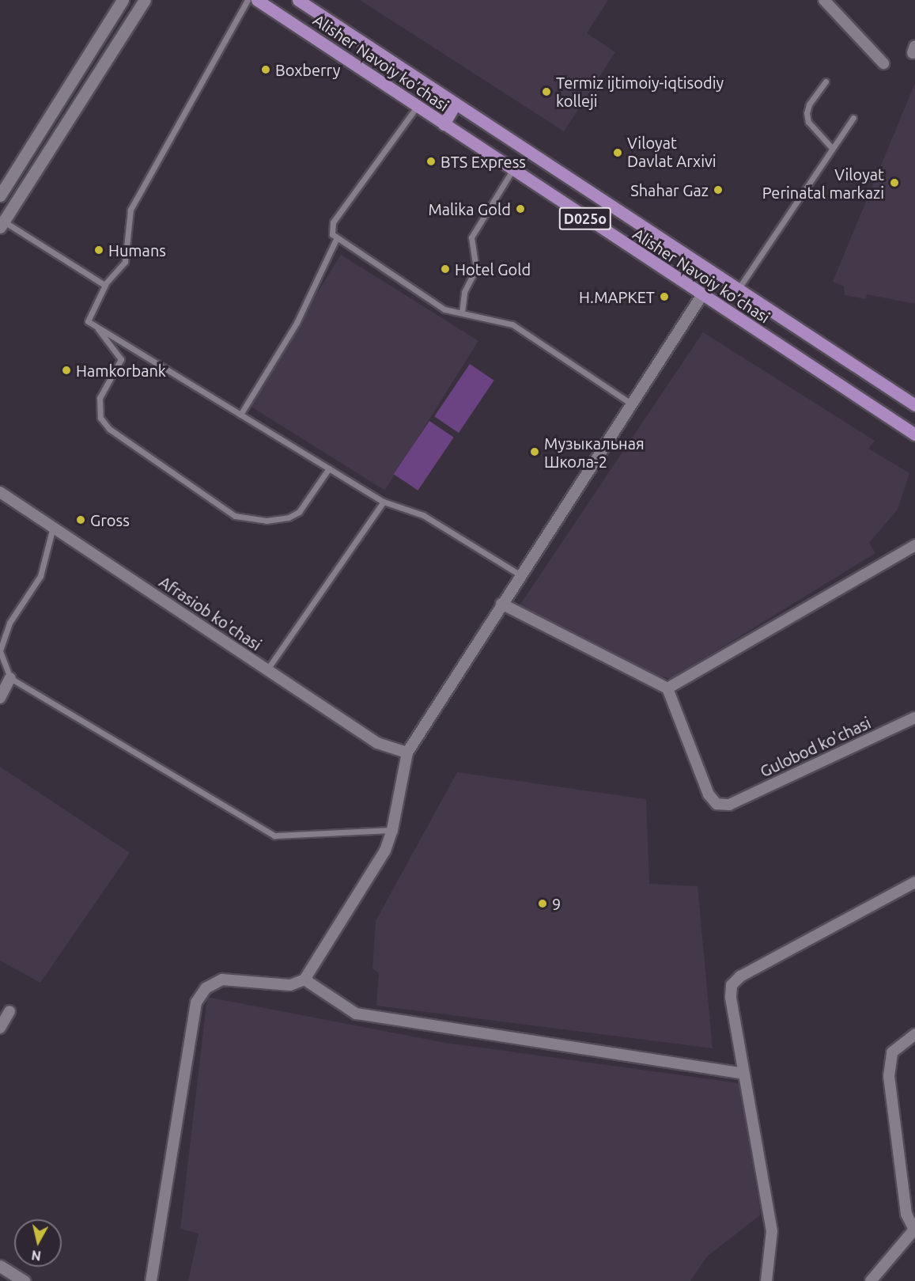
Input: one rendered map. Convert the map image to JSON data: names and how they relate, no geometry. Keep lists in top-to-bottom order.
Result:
{
  "streets": {
    "main road": ["Alisher Navoiy ko’chasi", "D025o"],
    "street": ["Afrasiob ko'chasi", "Gulobod ko'chasi"]
  },
  "places": [
    "Boxberry",
    "Termiz ijtimoiy-iqtisodiy kolleji",
    "Viloyat Davlat Arxivi",
    "BTS Express",
    "Viloyat Perinatal markazi",
    "Shahar Gaz",
    "Malika Gold",
    "Humans",
    "Hotel Gold",
    "Н.МАРКЕТ",
    "Hamkorbank",
    "Музыкальная Школа-2",
    "Gross",
    "9"
  ],
  "north": "bottom"
}
